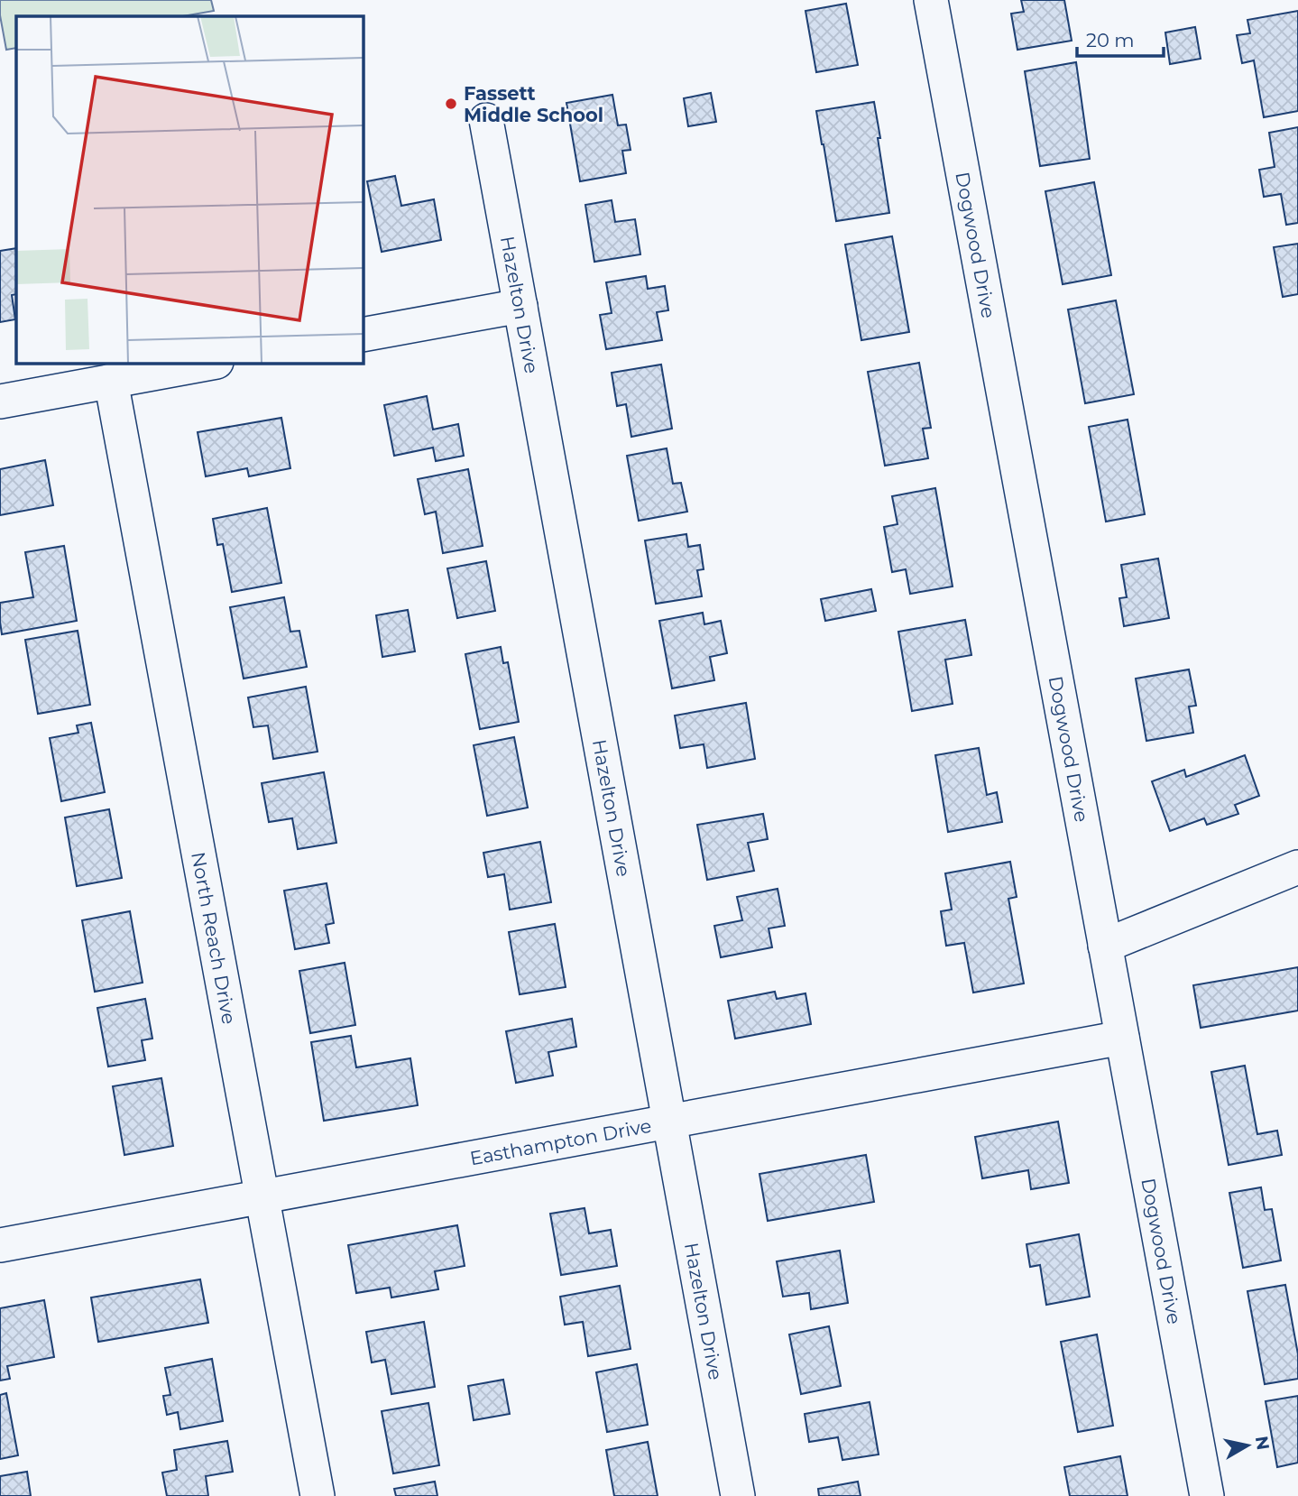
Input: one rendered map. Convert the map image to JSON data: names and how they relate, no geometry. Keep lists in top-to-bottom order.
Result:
{
  "streets": {
    "street": [
      "Dogwood Drive",
      "Hazelton Drive",
      "North Reach Drive",
      "Easthampton Drive"
    ]
  },
  "crossings": [
    ["Dogwood Drive", "Easthampton Drive"],
    ["Hazelton Drive", "Easthampton Drive"],
    ["North Reach Drive", "Easthampton Drive"]
  ],
  "places": ["Fassett Middle School"],
  "scale_bar": "20 m",
  "north": "right"
}
